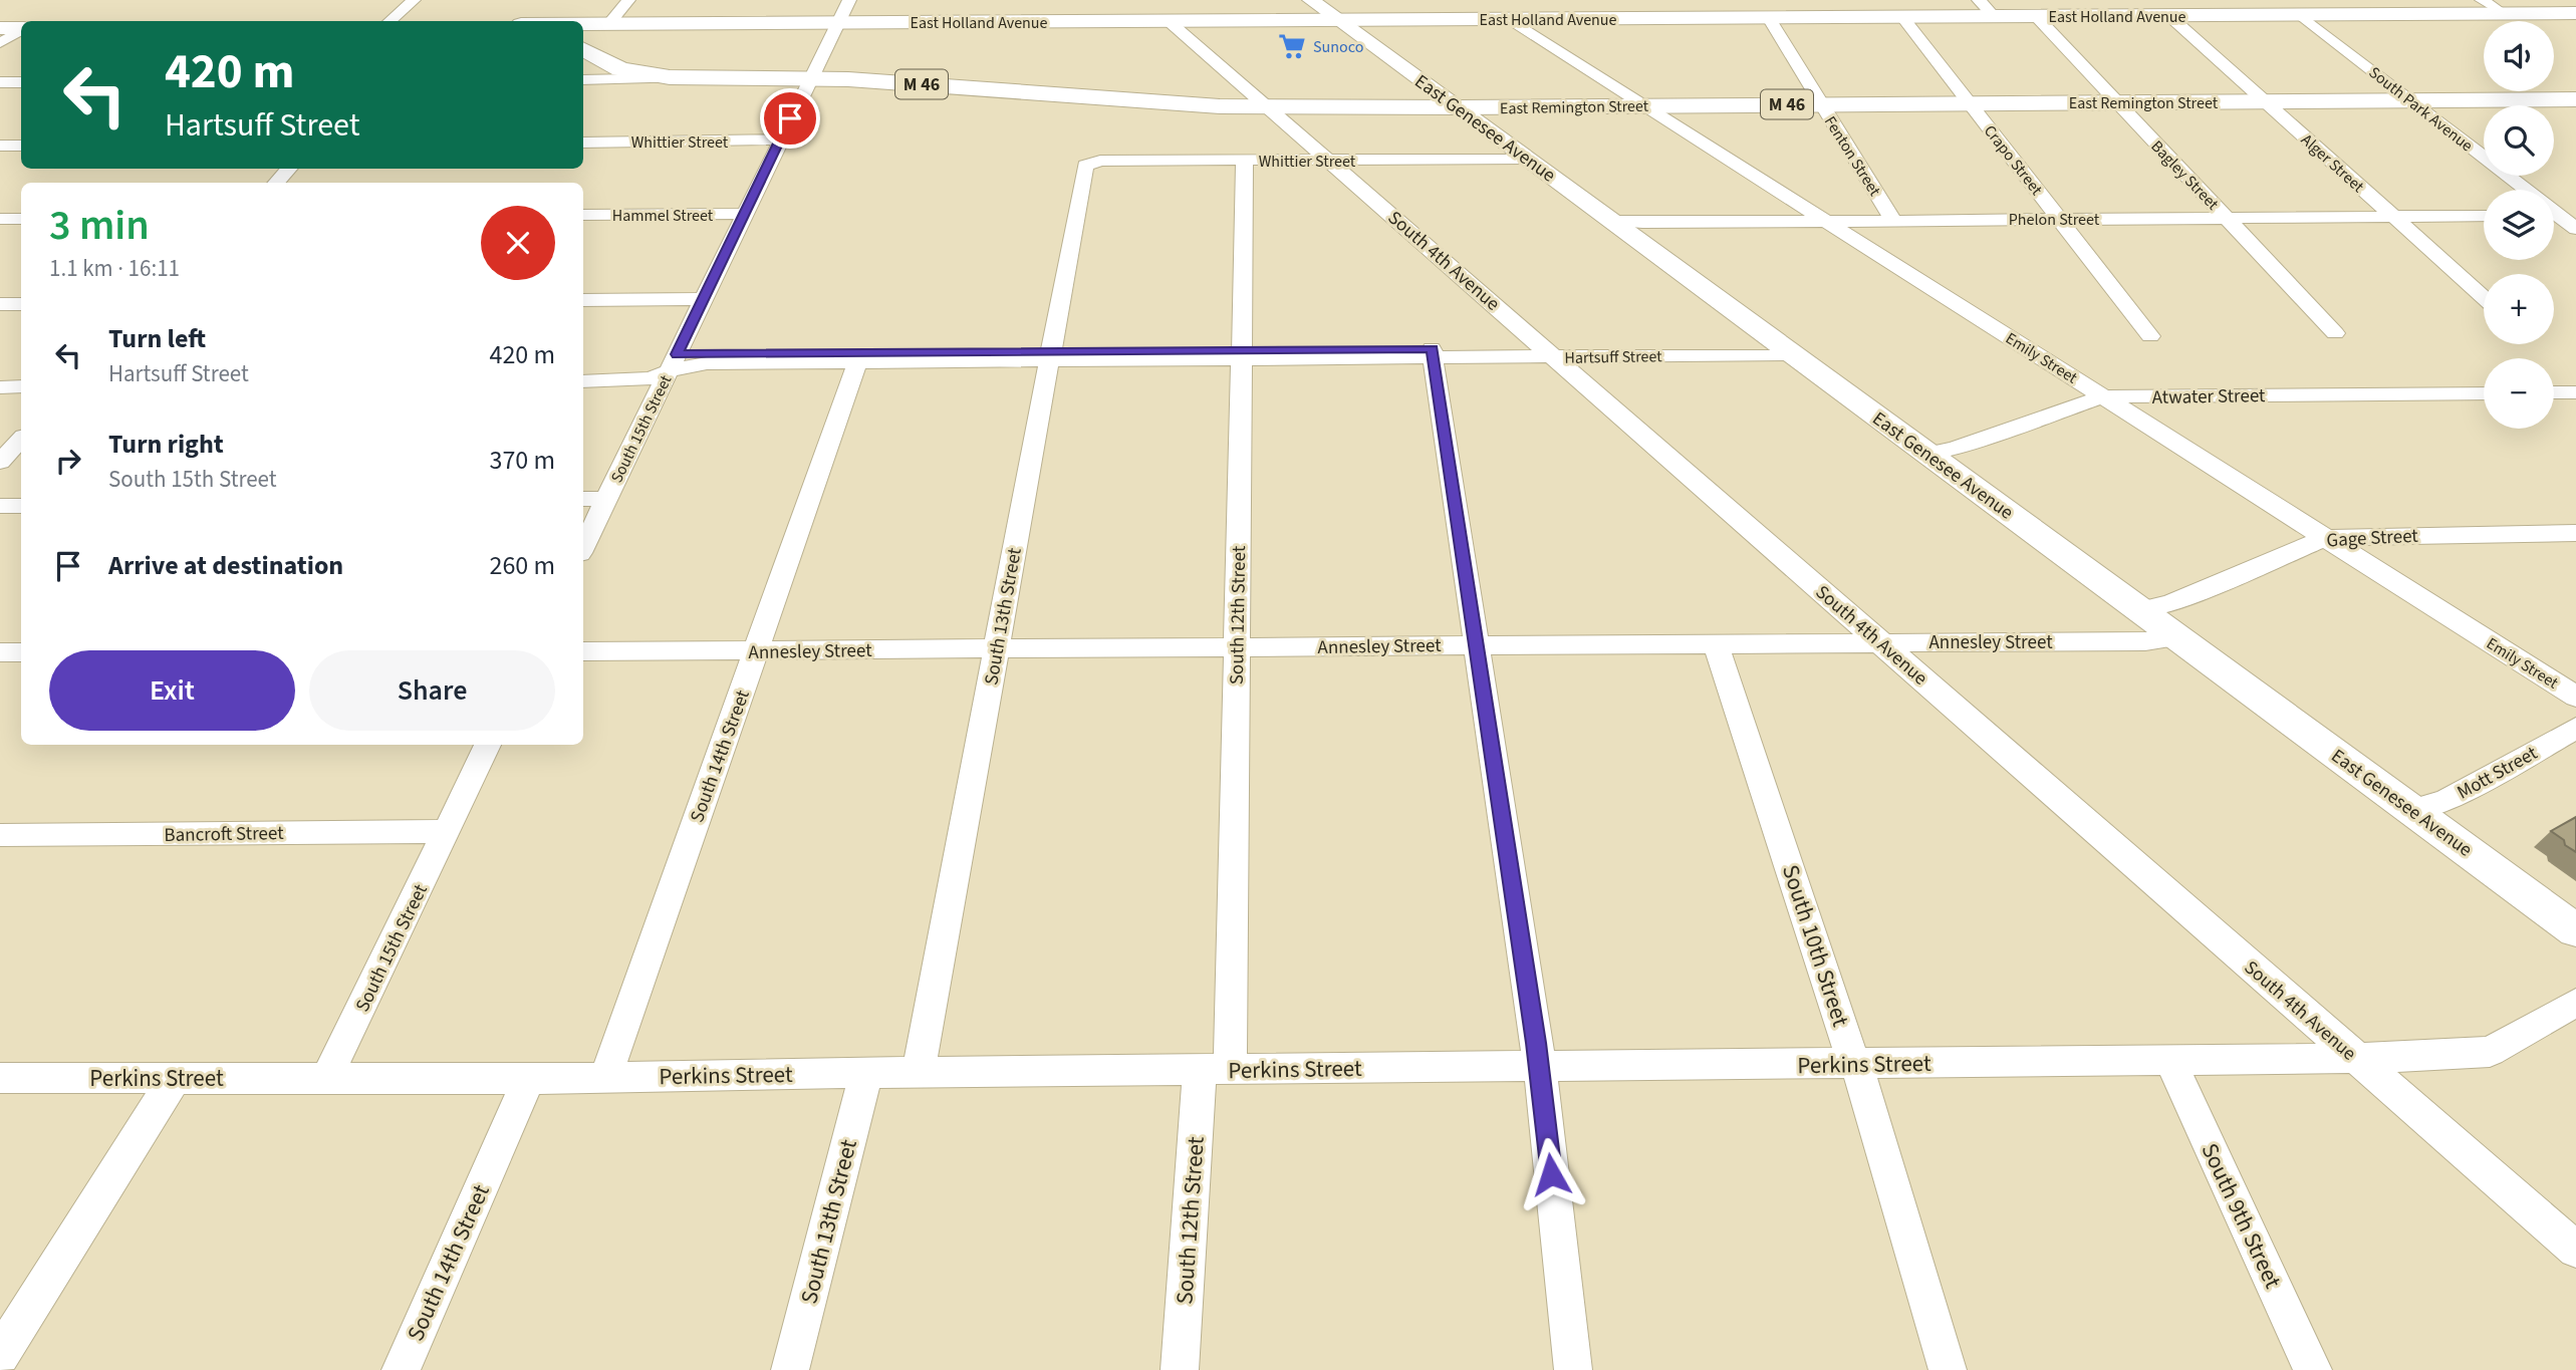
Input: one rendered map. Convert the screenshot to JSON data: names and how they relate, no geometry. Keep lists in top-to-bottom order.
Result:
{
  "streets": {
    "highway": ["East Holland Avenue", "M 46", "East Remington Street"],
    "main road": ["East Genesee Avenue"],
    "street": [
      "South Park Avenue",
      "Whittier Street",
      "Fenton Street",
      "Crapo Street",
      "Alger Street",
      "Bagley Street",
      "Hammel Street",
      "Phelon Street",
      "South 4th Avenue",
      "Hartsuff Street",
      "Emily Street",
      "Atwater Street",
      "South 15th Street",
      "Gage Street",
      "South 12th Street",
      "South 13th Street",
      "Annesley Street",
      "South 14th Street",
      "Mott Street",
      "Bancroft Street",
      "South 10th Street",
      "Perkins Street",
      "South 9th Street"
    ]
  },
  "crossings": [
    ["East Holland Avenue", "South Park Avenue"],
    ["East Holland Avenue", "East Genesee Avenue"],
    ["East Holland Avenue", "Fenton Street"],
    ["East Holland Avenue", "Crapo Street"],
    ["East Holland Avenue", "Alger Street"],
    ["East Holland Avenue", "Bagley Street"],
    ["East Holland Avenue", "South 4th Avenue"],
    ["East Holland Avenue", "Emily Street"],
    ["East Holland Avenue", "South 15th Street"],
    ["East Remington Street", "South Park Avenue"],
    ["East Remington Street", "East Genesee Avenue"],
    ["East Remington Street", "Fenton Street"],
    ["East Remington Street", "Crapo Street"],
    ["East Remington Street", "Alger Street"],
    ["East Remington Street", "Bagley Street"],
    ["East Remington Street", "South 4th Avenue"],
    ["East Remington Street", "Emily Street"],
    ["East Remington Street", "South 15th Street"],
    ["East Genesee Avenue", "Whittier Street"],
    ["East Genesee Avenue", "Phelon Street"],
    ["East Genesee Avenue", "Hartsuff Street"],
    ["East Genesee Avenue", "Atwater Street"],
    ["East Genesee Avenue", "Gage Street"],
    ["East Genesee Avenue", "Annesley Street"],
    ["East Genesee Avenue", "Mott Street"],
    ["Whittier Street", "South 4th Avenue"],
    ["Whittier Street", "South 15th Street"],
    ["Whittier Street", "South 12th Street"],
    ["Whittier Street", "South 13th Street"],
    ["Fenton Street", "Phelon Street"],
    ["Crapo Street", "Phelon Street"],
    ["Alger Street", "Phelon Street"],
    ["Bagley Street", "Phelon Street"],
    ["Hammel Street", "South 15th Street"],
    ["Phelon Street", "Emily Street"],
    ["South 4th Avenue", "Hartsuff Street"],
    ["South 4th Avenue", "Annesley Street"],
    ["South 4th Avenue", "Perkins Street"],
    ["Hartsuff Street", "South 15th Street"],
    ["Hartsuff Street", "South 12th Street"],
    ["Hartsuff Street", "South 13th Street"],
    ["Hartsuff Street", "South 14th Street"],
    ["Emily Street", "Atwater Street"],
    ["Emily Street", "Gage Street"],
    ["South 15th Street", "Bancroft Street"],
    ["South 15th Street", "Perkins Street"],
    ["South 12th Street", "Annesley Street"],
    ["South 12th Street", "Perkins Street"],
    ["South 13th Street", "Annesley Street"],
    ["South 13th Street", "Perkins Street"],
    ["Annesley Street", "South 14th Street"],
    ["Annesley Street", "South 10th Street"],
    ["South 14th Street", "Perkins Street"],
    ["South 10th Street", "Perkins Street"],
    ["Perkins Street", "South 9th Street"]
  ],
  "places": {
    "supermarket": ["Sunoco"]
  },
  "page": {
    "map_buttons": ["+", "−"],
    "turn": ["420 m", "Hartsuff Street"],
    "heading": ["3 min", "1.1 km · 16:11"],
    "list": [
      {
        "name": "Turn left",
        "note": "Hartsuff Street",
        "value": "420 m"
      },
      {
        "name": "Turn right",
        "note": "South 15th Street",
        "value": "370 m"
      },
      {
        "name": "Arrive at destination",
        "value": "260 m"
      }
    ],
    "buttons": ["Exit", "Share"]
  }
}
